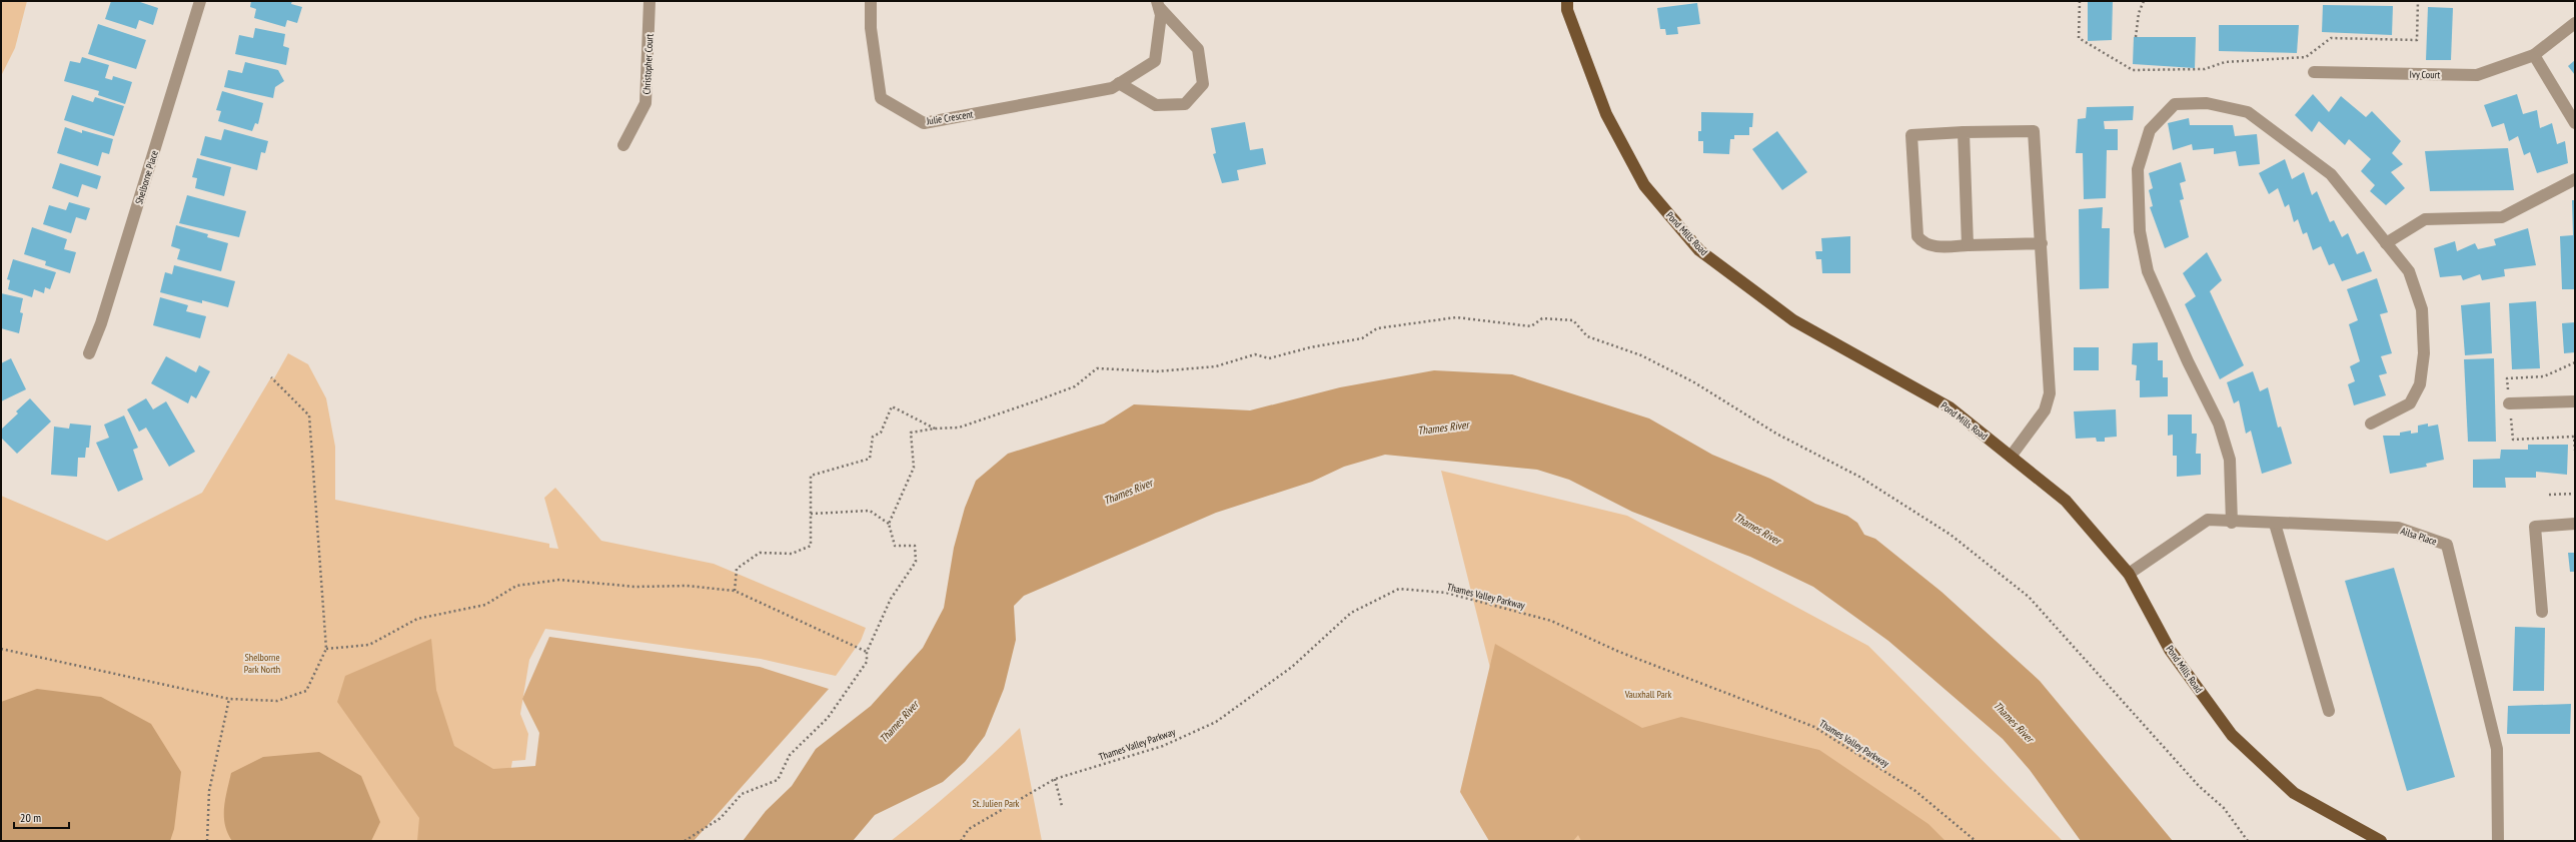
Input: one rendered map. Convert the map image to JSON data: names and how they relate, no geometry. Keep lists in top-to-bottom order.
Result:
{
  "streets": {
    "main road": ["Pond Mills Road"],
    "street": [
      "Christopher Court",
      "Ivy Court",
      "Julie Crescent",
      "Shelborne Place",
      "Ailsa Place"
    ],
    "path": ["Thames Valley Parkway"]
  },
  "crossings": [
    ["Pond Mills Road", "Ailsa Place"]
  ],
  "water": ["Thames River"],
  "parks": ["Shelborne Park North", "Vauxhall Park", "St. Julien Park"],
  "scale_bar": "20 m"
}
